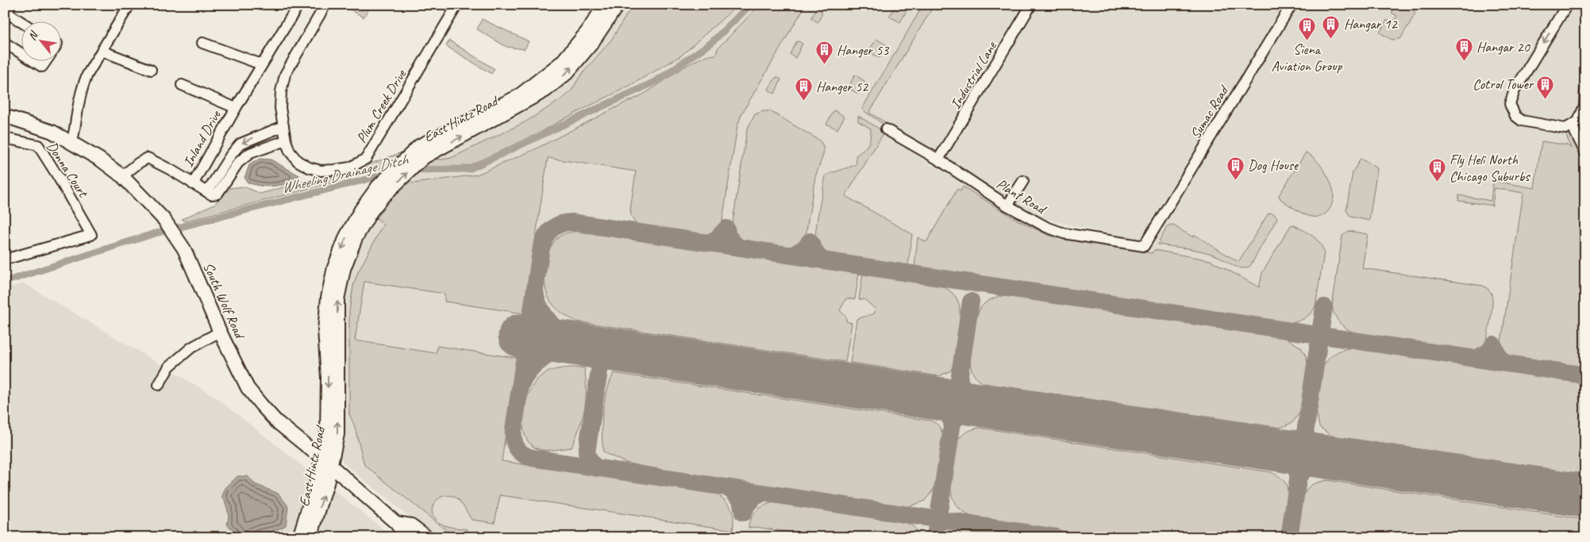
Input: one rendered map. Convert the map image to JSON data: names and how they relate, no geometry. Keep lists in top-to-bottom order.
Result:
{
  "streets": {
    "main road": ["East Hintz Road", "South Wolf Road"],
    "street": [
      "Industrial Lane",
      "Plum Creek Drive",
      "Sumac Road",
      "Inland Drive",
      "Donna Court",
      "Plant Road"
    ]
  },
  "crossings": [
    ["Industrial Lane", "Plant Road"],
    ["Sumac Road", "Plant Road"],
    ["East Hintz Road", "South Wolf Road"]
  ],
  "water": ["Wheeling Drainage Ditch"],
  "places": {
    "building": [
      "Hangar 12",
      "Siena Aviation Group",
      "Hangar 20",
      "Hanger 53",
      "Cotrol Tower",
      "Hanger 52",
      "Dog House",
      "Fly Heli North Chicago Suburbs"
    ]
  },
  "north": "top left"
}
